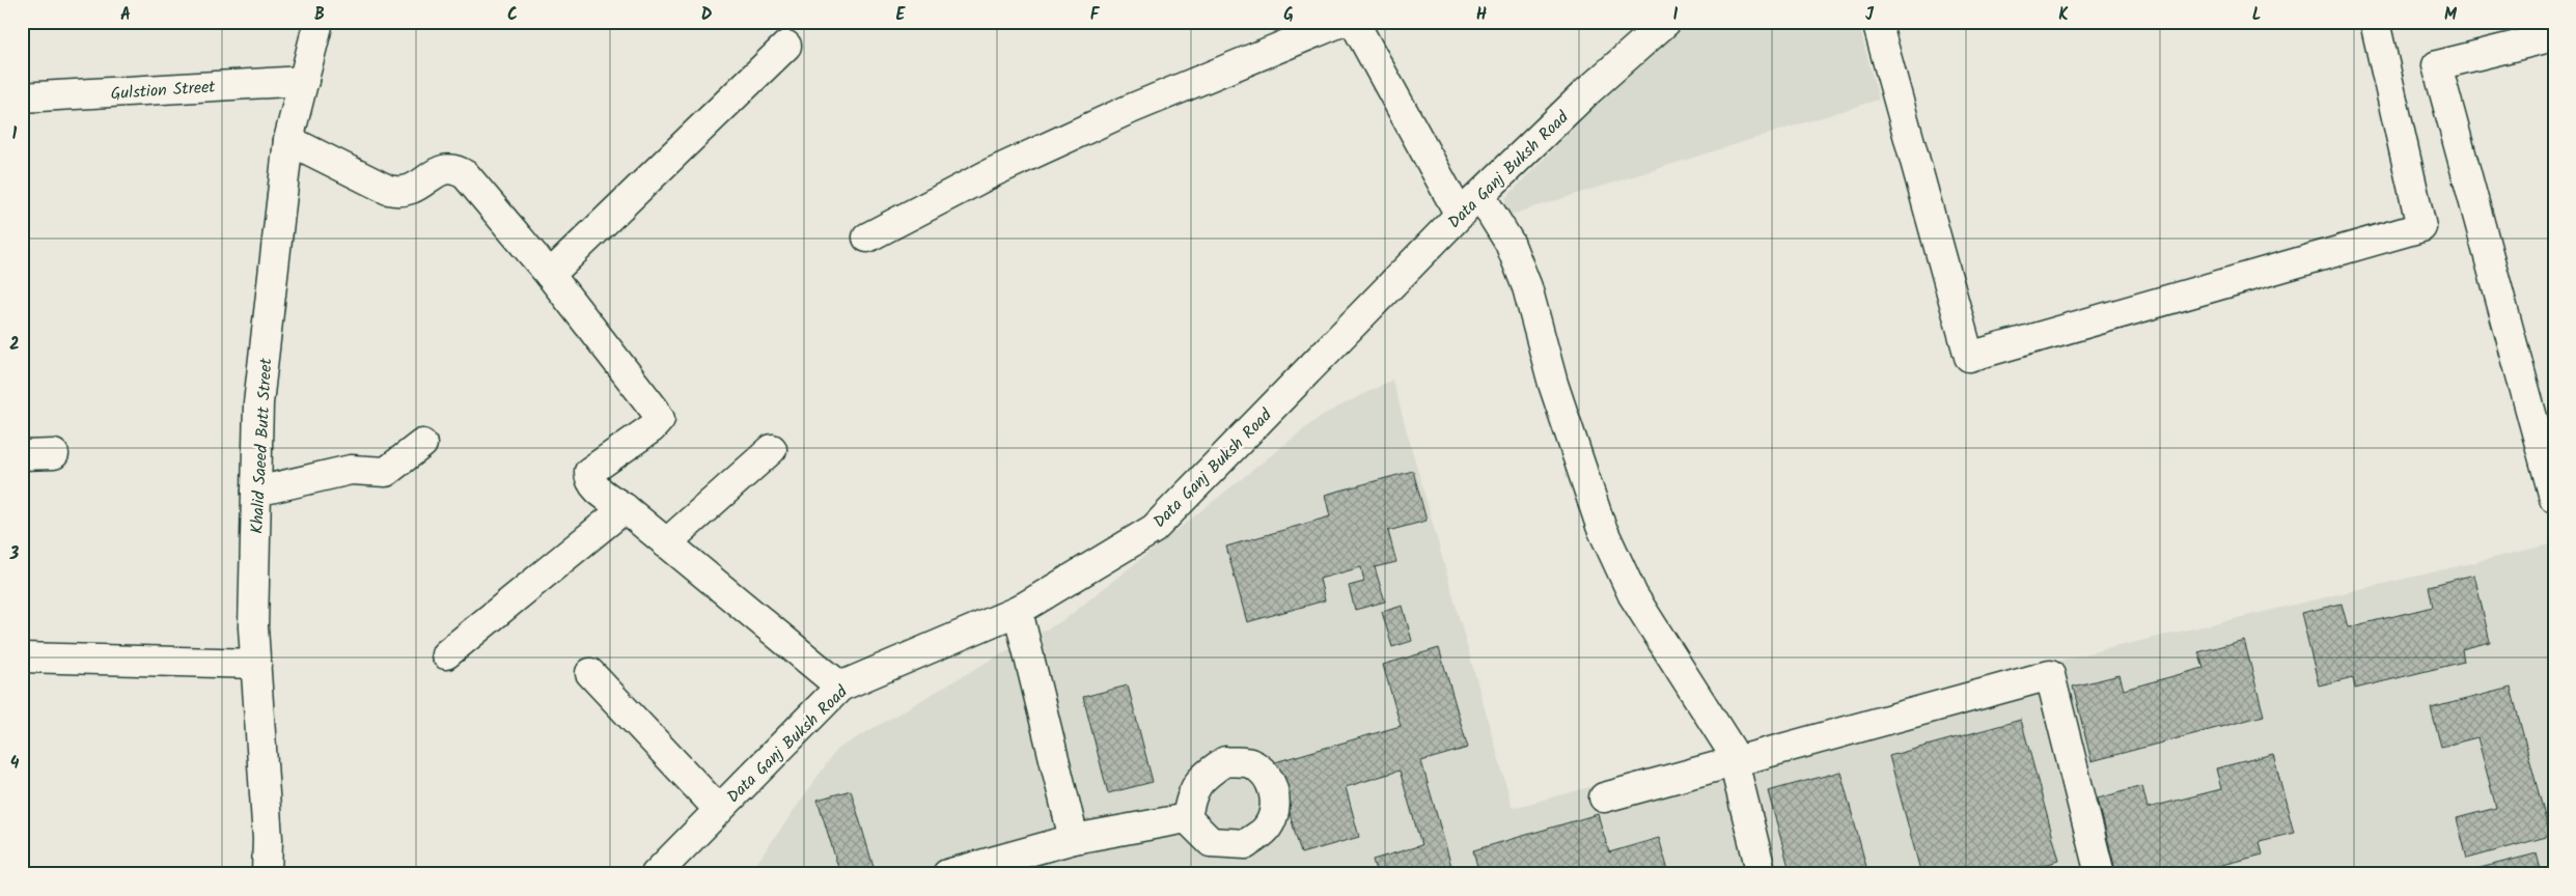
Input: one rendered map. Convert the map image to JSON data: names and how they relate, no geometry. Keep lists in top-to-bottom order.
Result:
{
  "streets": {
    "street": ["Gulstion Street", "Data Ganj Buksh Road", "Khalid Saeed Butt Street"]
  },
  "crossings": [
    ["Gulstion Street", "Khalid Saeed Butt Street"]
  ],
  "grid": {
    "columns": [
      "A",
      "B",
      "C",
      "D",
      "E",
      "F",
      "G",
      "H",
      "I",
      "J",
      "K",
      "L",
      "M"
    ],
    "rows": [
      "1",
      "2",
      "3",
      "4"
    ]
  }
}
